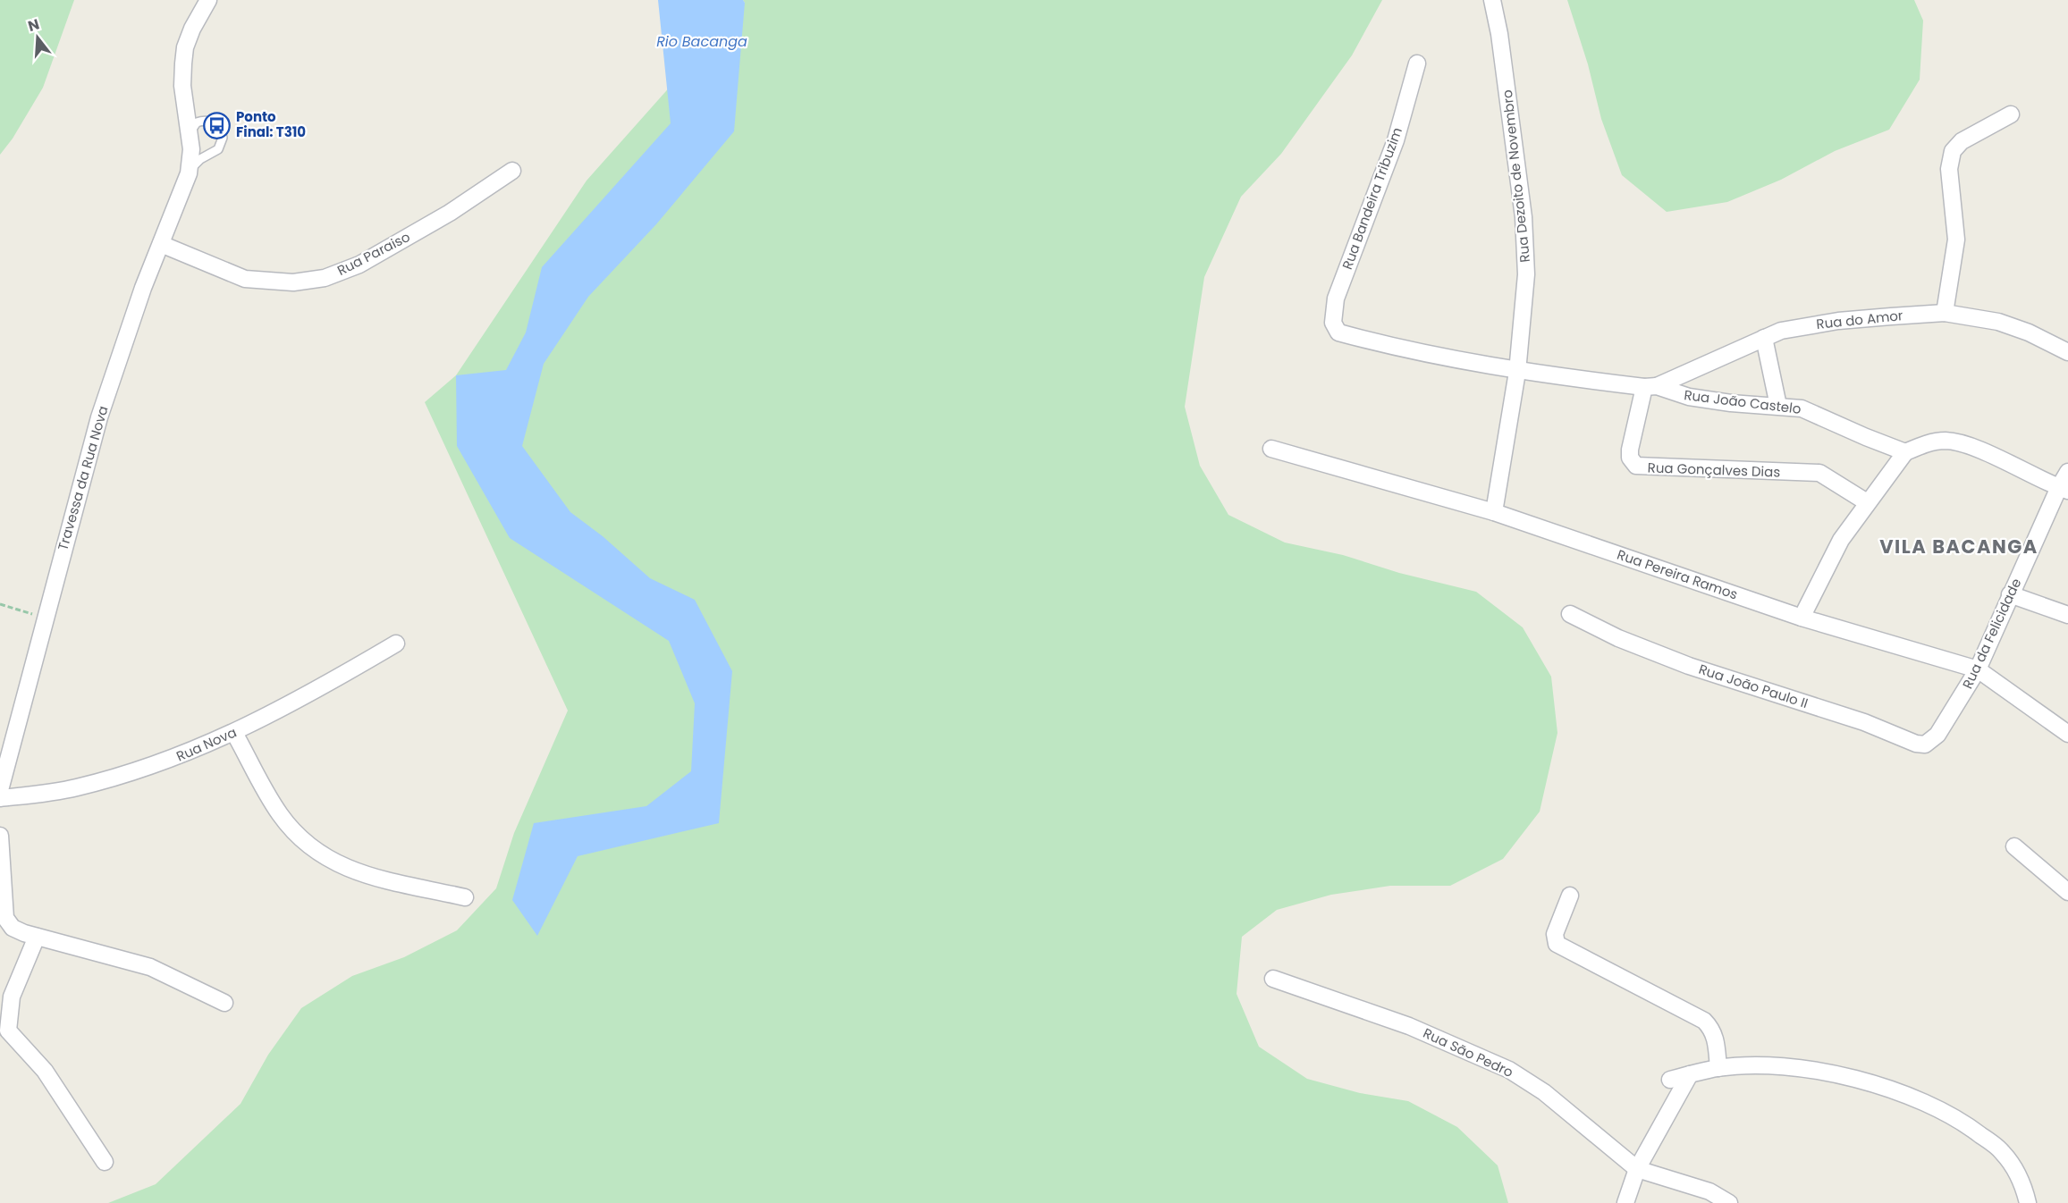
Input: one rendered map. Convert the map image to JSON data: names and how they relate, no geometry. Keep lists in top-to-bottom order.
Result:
{
  "streets": {
    "street": [
      "Rua Dezoito de Novembro",
      "Rua Bandeira Tribuzim",
      "Rua Paraiso",
      "Rua do Amor",
      "Rua João Castelo",
      "Rua Gonçalves Dias",
      "Travessa da Rua Nova",
      "Rua Pereira Ramos",
      "Rua da Felicidade",
      "Rua João Paulo II",
      "Rua Nova",
      "Rua São Pedro"
    ]
  },
  "crossings": [
    ["Rua Dezoito de Novembro", "Rua João Castelo"],
    ["Rua Dezoito de Novembro", "Rua Pereira Ramos"],
    ["Rua Bandeira Tribuzim", "Rua João Castelo"],
    ["Rua Paraiso", "Travessa da Rua Nova"],
    ["Rua do Amor", "Rua João Castelo"],
    ["Rua do Amor", "Rua Gonçalves Dias"],
    ["Rua João Castelo", "Rua Gonçalves Dias"],
    ["Rua Pereira Ramos", "Rua da Felicidade"],
    ["Rua da Felicidade", "Rua João Paulo II"]
  ],
  "districts": ["VILA BACANGA"],
  "water": ["Rio Bacanga"],
  "places": {
    "bus stop": ["Ponto Final: T310"]
  },
  "north": "top"
}
